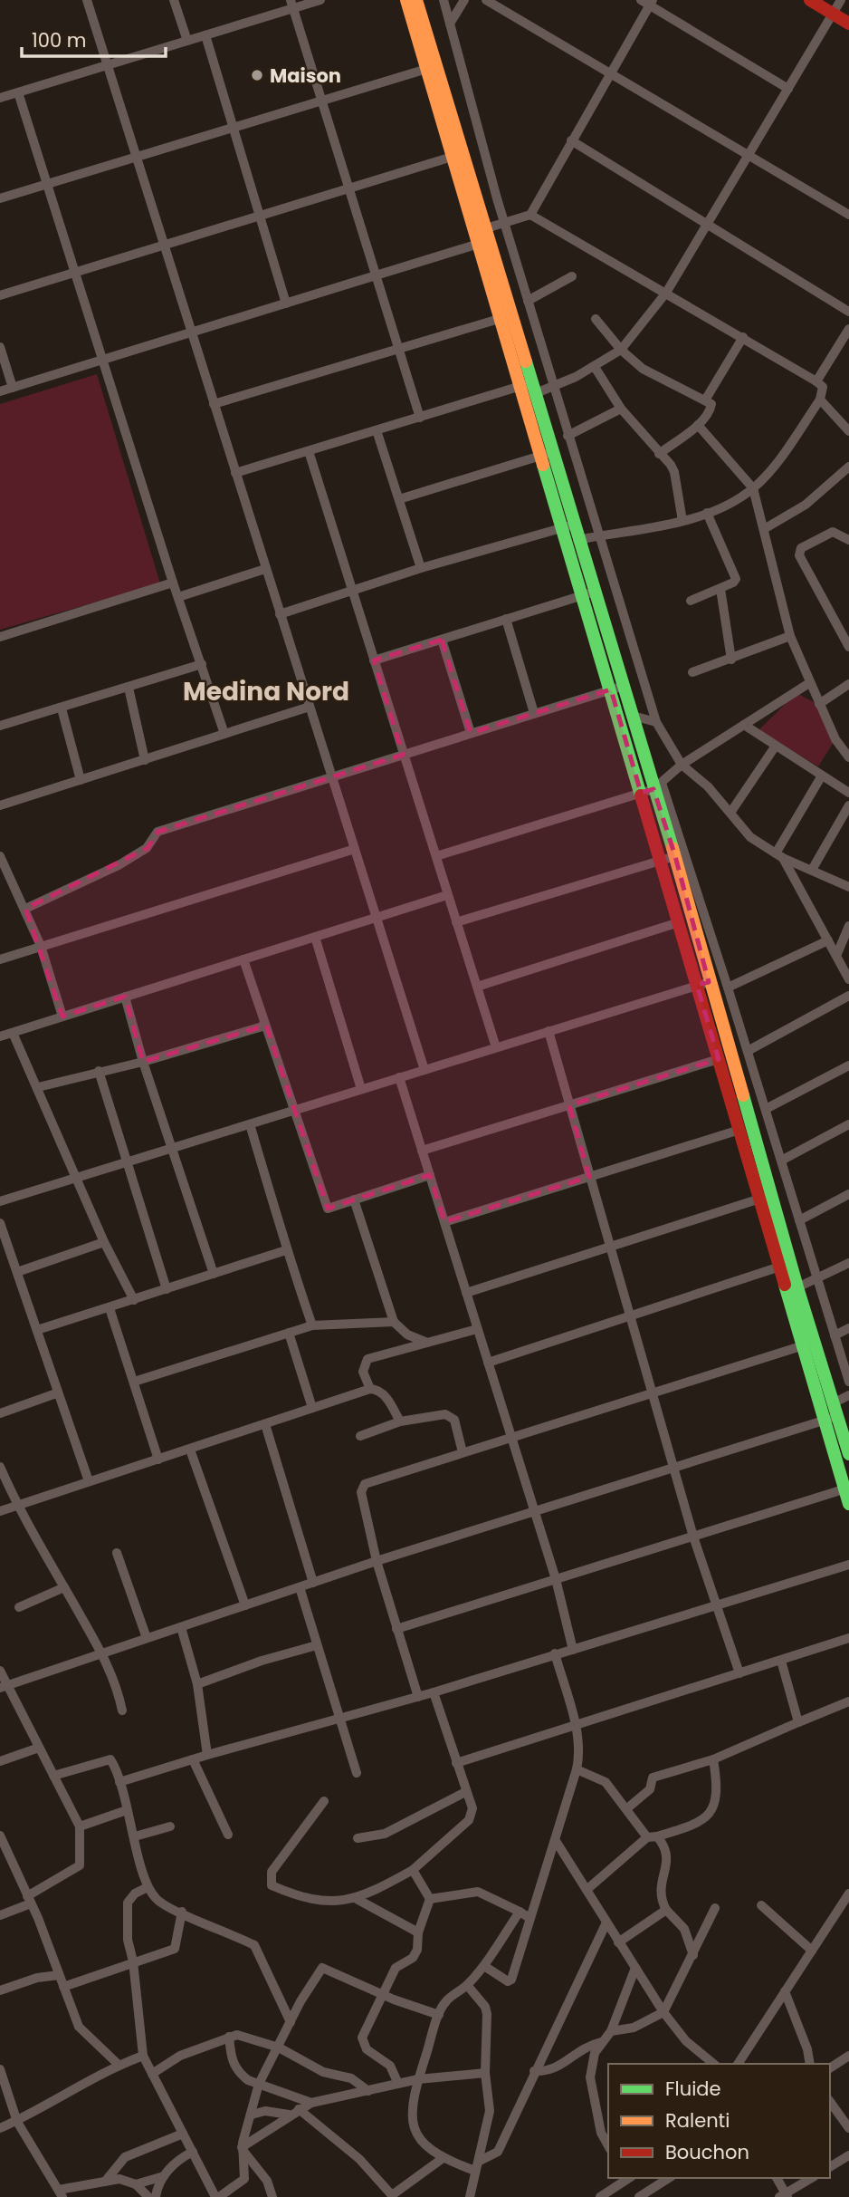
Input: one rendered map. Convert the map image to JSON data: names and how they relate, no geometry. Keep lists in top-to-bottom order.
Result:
{
  "districts": ["Medina Nord"],
  "places": ["Maison"],
  "legend": ["Fluide", "Ralenti", "Bouchon"],
  "scale_bar": "100 m"
}
